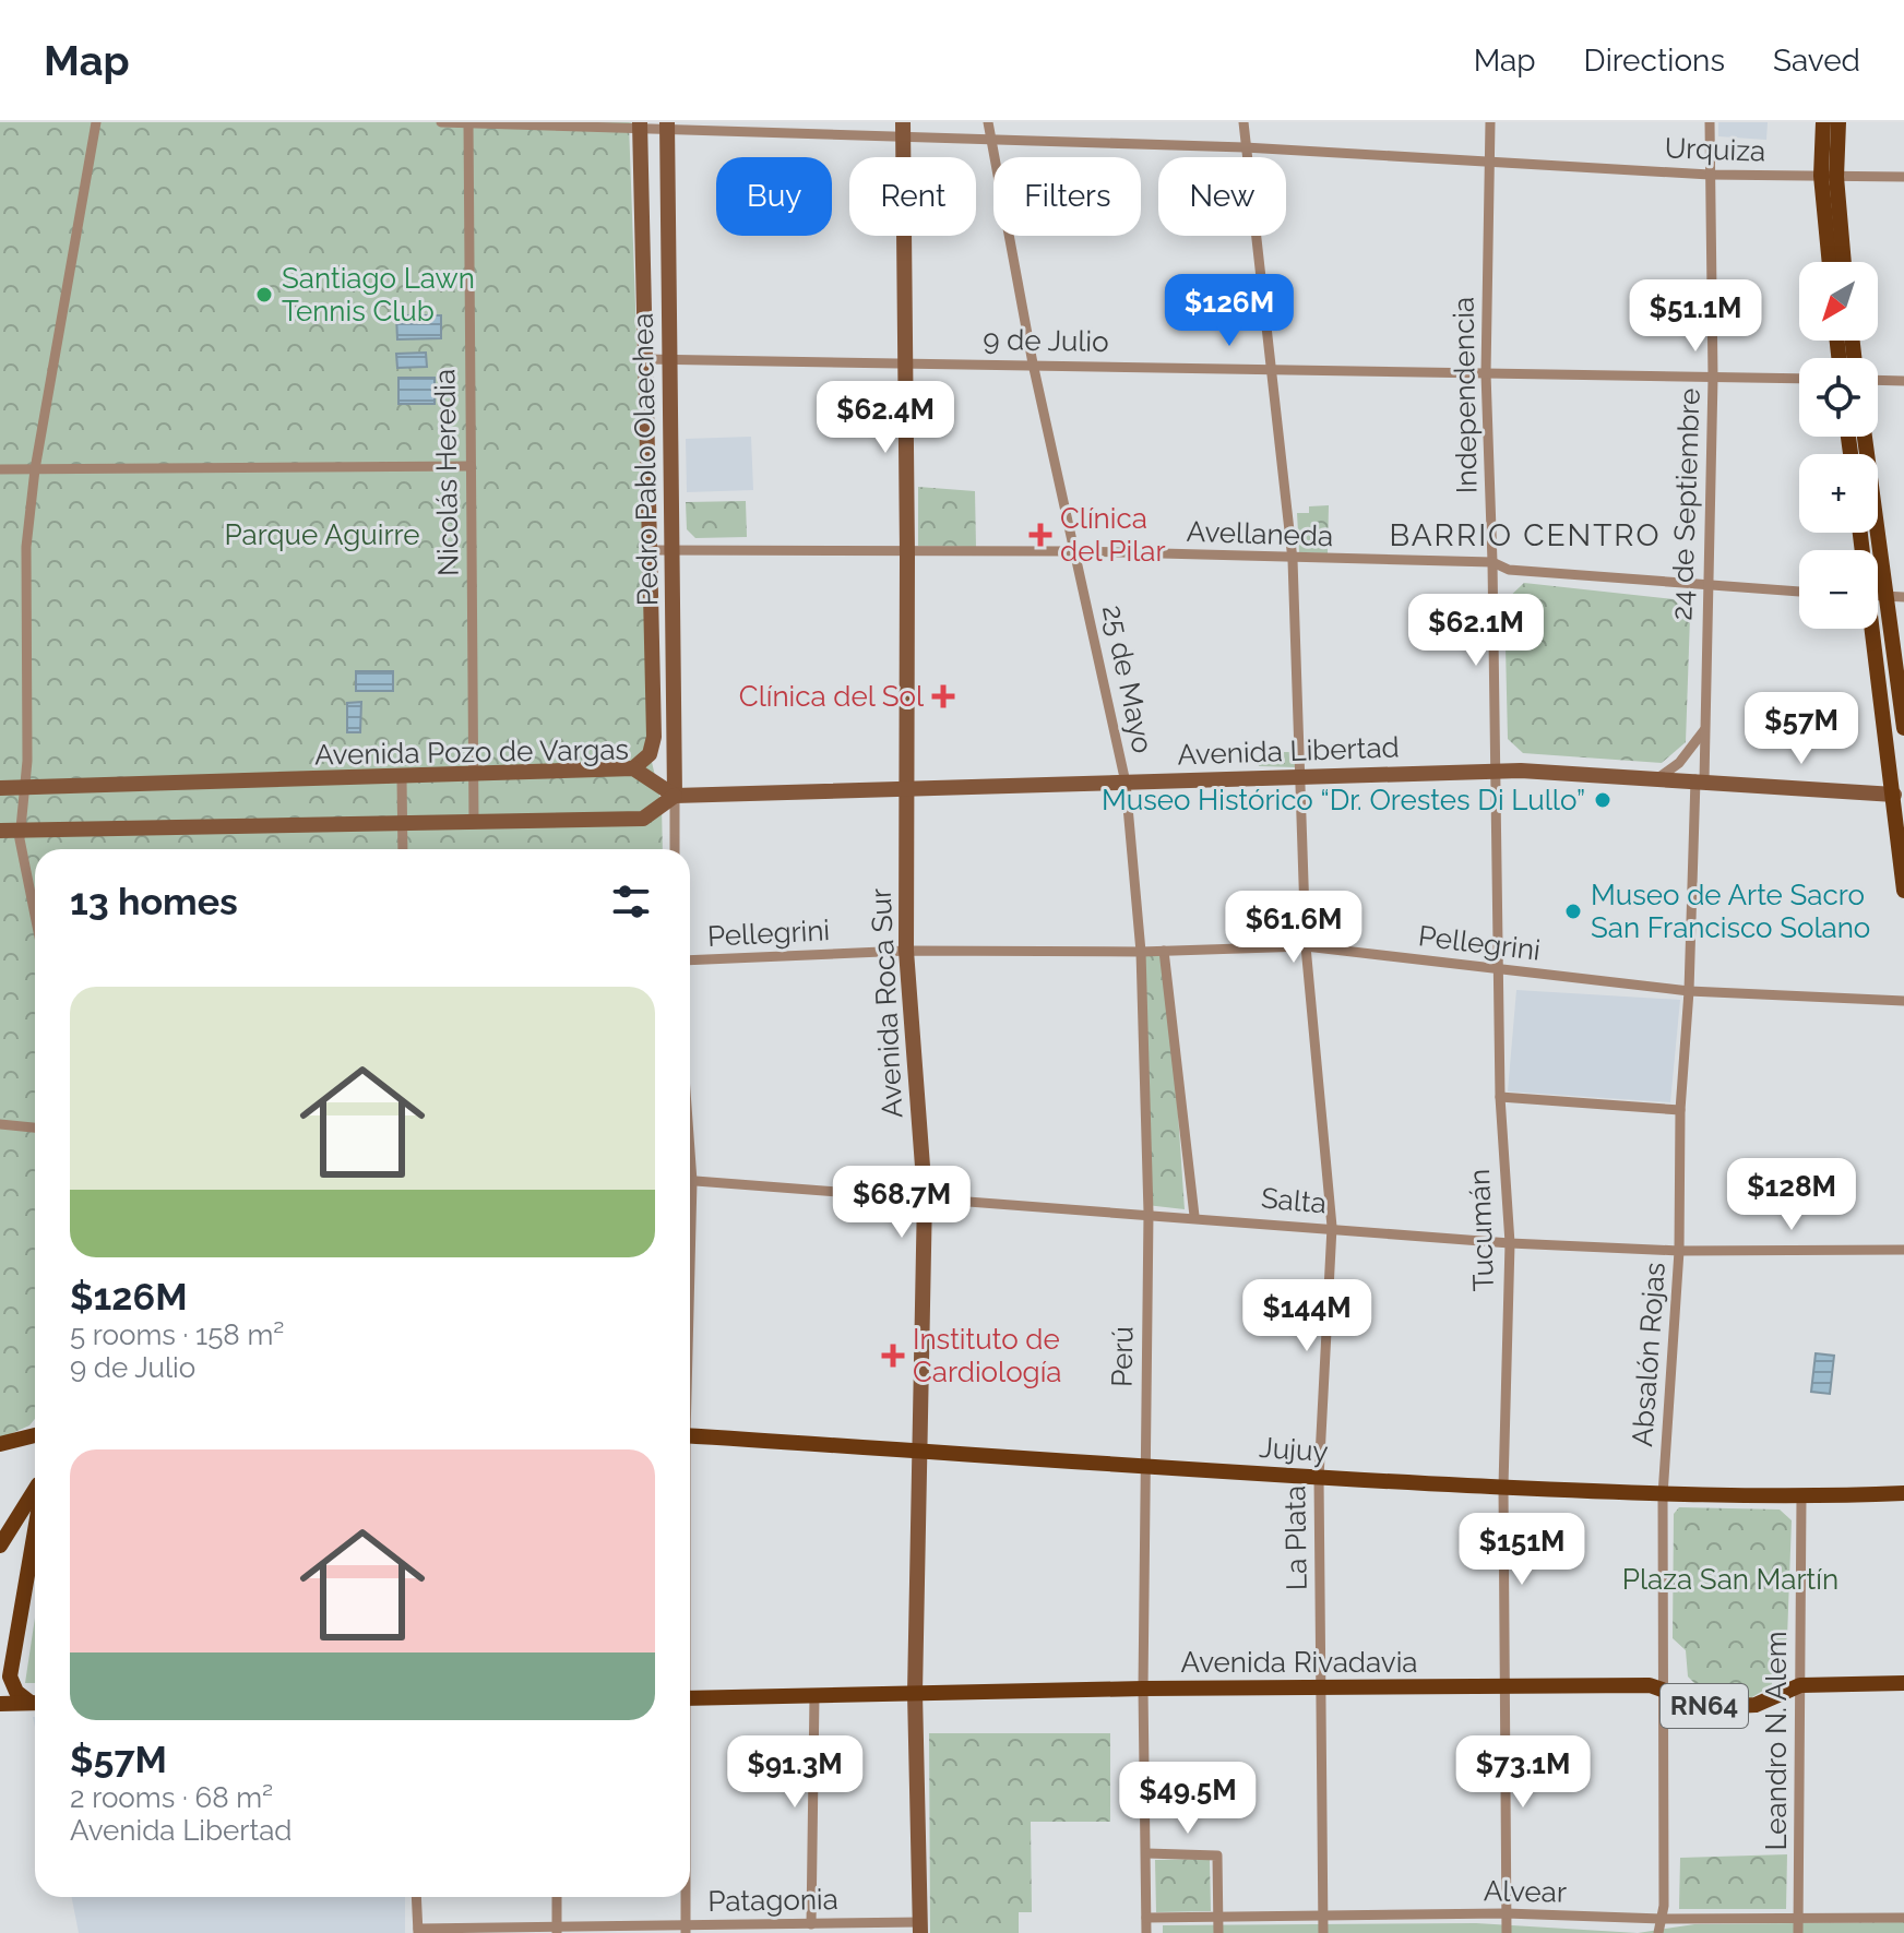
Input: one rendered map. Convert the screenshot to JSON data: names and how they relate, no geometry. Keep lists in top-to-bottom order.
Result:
{
  "streets": {
    "main road": ["Jujuy", "Avenida Rivadavia", "RN64"],
    "street": [
      "Urquiza",
      "9 de Julio",
      "Independencia",
      "Pedro Pablo Olaechea",
      "Nicolás Heredia",
      "24 de Septiembre",
      "Avellaneda",
      "25 de Mayo",
      "Avenida Libertad",
      "Avenida Pozo de Vargas",
      "Pellegrini",
      "Avenida Roca Sur",
      "Salta",
      "Tucumán",
      "Absalón Rojas",
      "Perú",
      "La Plata",
      "Leandro N. Alem",
      "Alvear",
      "Patagonia"
    ]
  },
  "crossings": [
    ["Urquiza", "Independencia"],
    ["Urquiza", "Pedro Pablo Olaechea"],
    ["Urquiza", "Nicolás Heredia"],
    ["Urquiza", "24 de Septiembre"],
    ["Urquiza", "25 de Mayo"],
    ["Urquiza", "Avenida Roca Sur"],
    ["Urquiza", "La Plata"],
    ["9 de Julio", "Independencia"],
    ["9 de Julio", "Pedro Pablo Olaechea"],
    ["9 de Julio", "24 de Septiembre"],
    ["9 de Julio", "25 de Mayo"],
    ["9 de Julio", "Avenida Roca Sur"],
    ["9 de Julio", "La Plata"],
    ["Independencia", "Avellaneda"],
    ["Independencia", "Avenida Libertad"],
    ["Independencia", "Tucumán"],
    ["Pedro Pablo Olaechea", "Avellaneda"],
    ["Pedro Pablo Olaechea", "Avenida Libertad"],
    ["Pedro Pablo Olaechea", "Avenida Pozo de Vargas"],
    ["Nicolás Heredia", "Avenida Pozo de Vargas"],
    ["24 de Septiembre", "Avellaneda"],
    ["24 de Septiembre", "Avenida Libertad"],
    ["24 de Septiembre", "Absalón Rojas"],
    ["Avellaneda", "25 de Mayo"],
    ["Avellaneda", "Avenida Roca Sur"],
    ["Avellaneda", "La Plata"],
    ["25 de Mayo", "Avenida Libertad"],
    ["25 de Mayo", "Perú"],
    ["Avenida Libertad", "Avenida Pozo de Vargas"],
    ["Avenida Libertad", "Avenida Roca Sur"],
    ["Avenida Libertad", "Tucumán"],
    ["Avenida Libertad", "Absalón Rojas"],
    ["Avenida Libertad", "Perú"],
    ["Avenida Libertad", "La Plata"],
    ["Pellegrini", "Avenida Roca Sur"],
    ["Pellegrini", "Tucumán"],
    ["Pellegrini", "Absalón Rojas"],
    ["Pellegrini", "Perú"],
    ["Pellegrini", "La Plata"],
    ["Avenida Roca Sur", "Salta"],
    ["Avenida Roca Sur", "Jujuy"],
    ["Avenida Roca Sur", "Avenida Rivadavia"],
    ["Avenida Roca Sur", "Patagonia"],
    ["Salta", "Tucumán"],
    ["Salta", "Absalón Rojas"],
    ["Salta", "Perú"],
    ["Salta", "La Plata"],
    ["Tucumán", "Jujuy"],
    ["Tucumán", "Avenida Rivadavia"],
    ["Tucumán", "Alvear"],
    ["Absalón Rojas", "Jujuy"],
    ["Absalón Rojas", "Avenida Rivadavia"],
    ["Absalón Rojas", "Alvear"],
    ["Perú", "Jujuy"],
    ["Perú", "Avenida Rivadavia"],
    ["Perú", "Alvear"],
    ["Jujuy", "La Plata"],
    ["Jujuy", "Leandro N. Alem"],
    ["La Plata", "Avenida Rivadavia"],
    ["La Plata", "Alvear"],
    ["Avenida Rivadavia", "Leandro N. Alem"],
    ["Leandro N. Alem", "Alvear"]
  ],
  "districts": ["BARRIO CENTRO"],
  "parks": ["Parque Aguirre", "Plaza San Martín"],
  "places": {
    "other": ["Santiago Lawn Tennis Club", "Museo Histórico “Dr. Orestes Di Lullo”", "Museo de Arte Sacro San Francisco Solano"],
    "health": ["Clínica del Pilar", "Clínica del Sol", "Instituto de Cardiología"]
  },
  "north": "bottom left",
  "page": {
    "header": "Map",
    "nav": ["Map", "Directions", "Saved"],
    "chip": [
      "Buy",
      "Rent",
      "Filters",
      "New"
    ],
    "map_buttons": ["+", "−"],
    "price": [
      "$126M",
      "$51.1M",
      "$62.4M",
      "$62.1M",
      "$57M",
      "$61.6M",
      "$128M",
      "$68.7M",
      "$144M",
      "$151M",
      "$91.3M",
      "$73.1M",
      "$49.5M"
    ],
    "heading": "13 homes",
    "list": [
      {
        "name": "$126M",
        "note": "5 rooms · 158 m² · 9 de Julio"
      },
      {
        "name": "$57M",
        "note": "2 rooms · 68 m² · Avenida Libertad"
      }
    ]
  }
}
